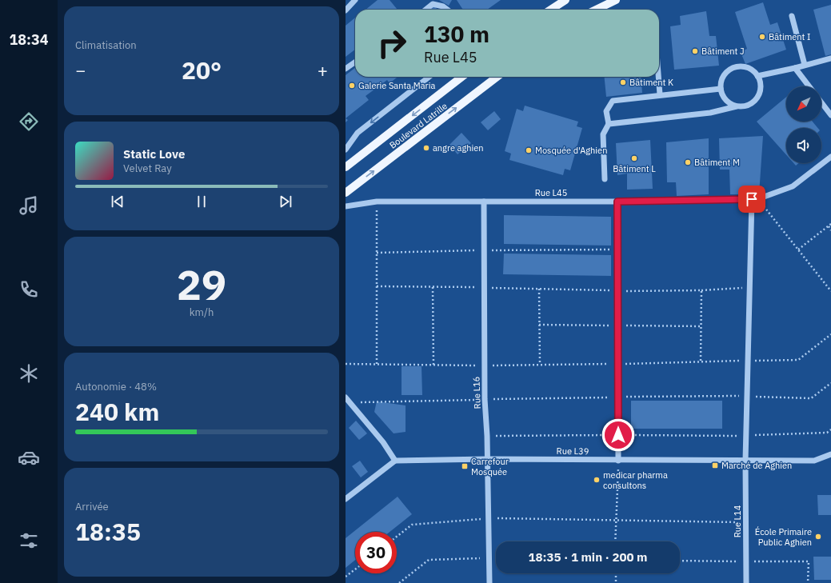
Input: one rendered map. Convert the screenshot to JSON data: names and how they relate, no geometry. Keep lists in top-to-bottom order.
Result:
{
  "streets": {
    "main road": ["Boulevard Latrille"],
    "street": [
      "Rue L45",
      "Rue L16",
      "Rue L39",
      "Rue L14"
    ]
  },
  "crossings": [
    ["Rue L45", "Rue L16"],
    ["Rue L45", "Rue L14"],
    ["Rue L16", "Rue L39"],
    ["Rue L39", "Rue L14"]
  ],
  "places": {
    "other": [
      "Bâtiment I",
      "Bâtiment J",
      "Bâtiment K",
      "Galerie Santa Maria",
      "angre aghien",
      "Mosquée d'Aghien",
      "Bâtiment L",
      "Bâtiment M",
      "medicar pharma consultons",
      "École Primaire Public Aghien"
    ],
    "transit": ["Marché de Aghien", "Carrefour Mosquée"]
  },
  "north": "bottom left",
  "page": {
    "tabs": "18:34",
    "tile": [
      "Climatisation",
      ["29", "km/h"],
      ["Autonomie · 48%", "240 km"],
      ["Arrivée", "18:35"]
    ],
    "turn": ["130 m", "Rue L45"],
    "heat": ["−", "20°", "+"],
    "song": ["Static Love", "Velvet Ray"],
    "limit": "30",
    "trip": "18:35 · 1 min · 200 m"
  }
}
